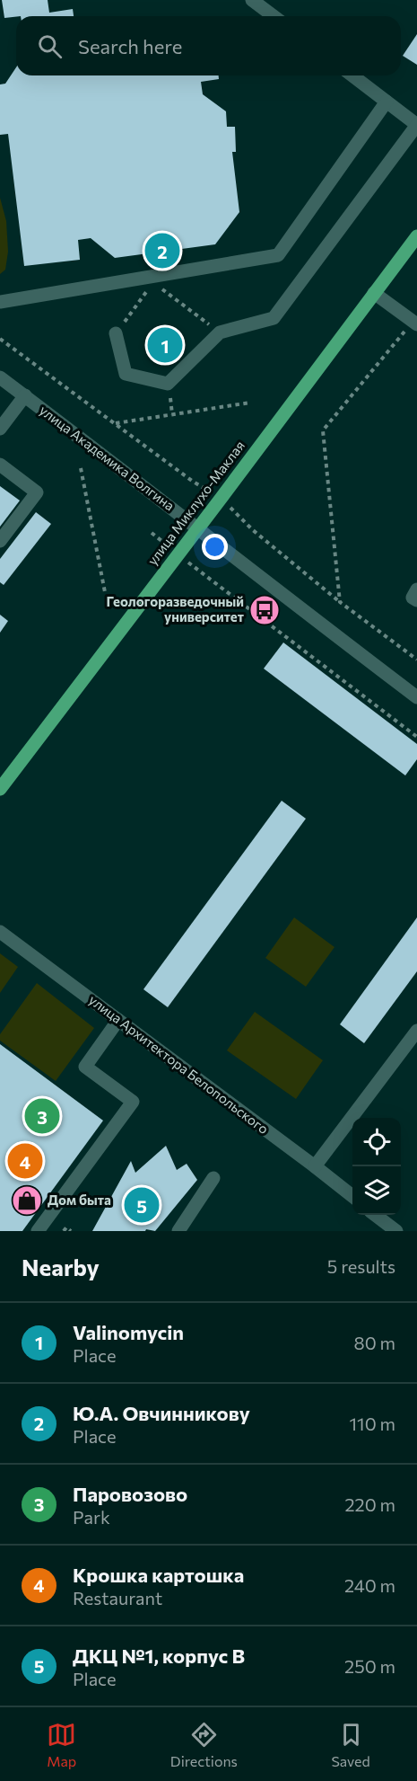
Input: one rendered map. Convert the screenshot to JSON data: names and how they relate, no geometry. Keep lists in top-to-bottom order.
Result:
{
  "streets": {
    "main road": ["улица Миклухо-Маклая"],
    "street": ["улица Академика Волгина", "улица Архитектора Белопольского"]
  },
  "crossings": [
    ["улица Академика Волгина", "улица Миклухо-Маклая"]
  ],
  "places": {
    "bus stop": ["Геологоразведочный университет"],
    "shop": ["Дом быта"]
  },
  "page": {
    "search": "Search here",
    "pins": [
      "2",
      "1",
      "3",
      "4",
      "5"
    ],
    "heading": ["Nearby", "5 results"],
    "list": [
      {
        "mark": "1",
        "name": "Valinomycin",
        "note": "Place",
        "value": "80 m"
      },
      {
        "mark": "2",
        "name": "Ю.А. Овчинникову",
        "note": "Place",
        "value": "110 m"
      },
      {
        "mark": "3",
        "name": "Паровозово",
        "note": "Park",
        "value": "220 m"
      },
      {
        "mark": "4",
        "name": "Крошка картошка",
        "note": "Restaurant",
        "value": "240 m"
      },
      {
        "mark": "5",
        "name": "ДКЦ №1, корпус В",
        "note": "Place",
        "value": "250 m"
      }
    ],
    "nav": ["Map", "Directions", "Saved"]
  }
}
